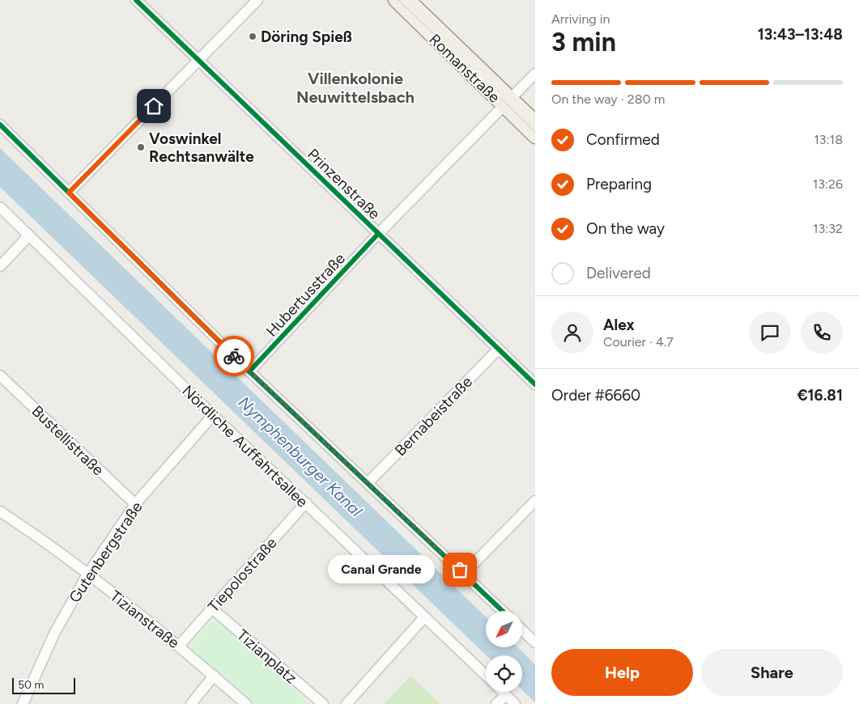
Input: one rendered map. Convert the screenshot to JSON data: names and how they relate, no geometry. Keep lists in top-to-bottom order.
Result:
{
  "streets": {
    "main road": ["Romanstraße"],
    "street": [
      "Prinzenstraße",
      "Hubertusstraße",
      "Bernabeistraße",
      "Bustellistraße",
      "Nördliche Auffahrtsallee",
      "Gutenbergstraße",
      "Tiepolostraße",
      "Tizianstraße",
      "Tizianplatz"
    ]
  },
  "crossings": [
    ["Romanstraße", "Hubertusstraße"],
    ["Prinzenstraße", "Hubertusstraße"],
    ["Prinzenstraße", "Bernabeistraße"],
    ["Bustellistraße", "Gutenbergstraße"],
    ["Nördliche Auffahrtsallee", "Gutenbergstraße"],
    ["Nördliche Auffahrtsallee", "Tiepolostraße"],
    ["Gutenbergstraße", "Tizianstraße"],
    ["Tiepolostraße", "Tizianstraße"],
    ["Tiepolostraße", "Tizianplatz"]
  ],
  "districts": ["Villenkolonie Neuwittelsbach"],
  "water": ["Nymphenburger Kanal"],
  "places": ["Döring Spieß", "Voswinkel Rechtsanwälte", "Canal Grande"],
  "scale_bar": "50 m",
  "north": "bottom left",
  "page": {
    "heading": ["3 min", "Arriving in", "13:43–13:48"],
    "panel": [
      "Alex",
      "Courier · 4.7",
      "Order #6660",
      "€16.81"
    ],
    "bar": "On the way · 280 m",
    "list": [
      ["Confirmed", "13:18"],
      ["Preparing", "13:26"],
      ["On the way", "13:32"],
      "Delivered"
    ],
    "bubble": "Canal Grande",
    "buttons": ["Help", "Share"],
    "scale": "50 m"
  }
}
